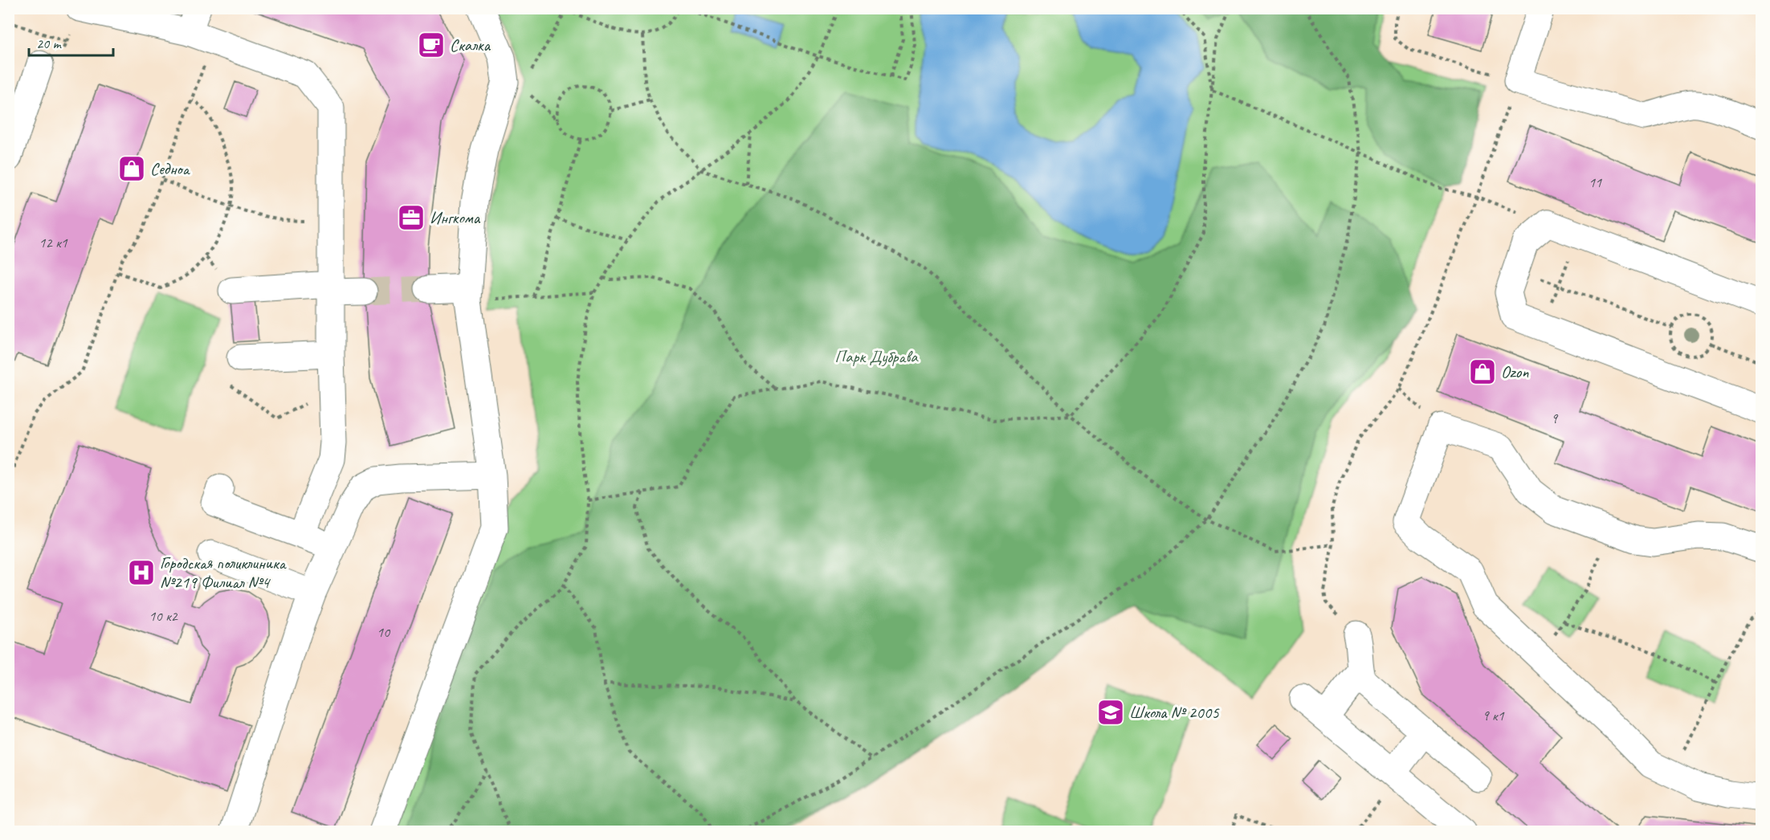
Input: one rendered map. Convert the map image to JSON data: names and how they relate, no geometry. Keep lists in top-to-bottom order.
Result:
{
  "parks": ["Парк Дубрава"],
  "places": {
    "cafe": ["Скалка"],
    "shop": ["Седноа", "Ozon"],
    "office": ["Ингкома"],
    "hospital": ["Городская поликлиника №219 Филиал №4"],
    "school or university": ["Школа № 2005"]
  },
  "house_numbers": [
    "11",
    "12 к1",
    "9",
    "10 к2",
    "10",
    "9 к1"
  ],
  "scale_bar": "20 m"
}
